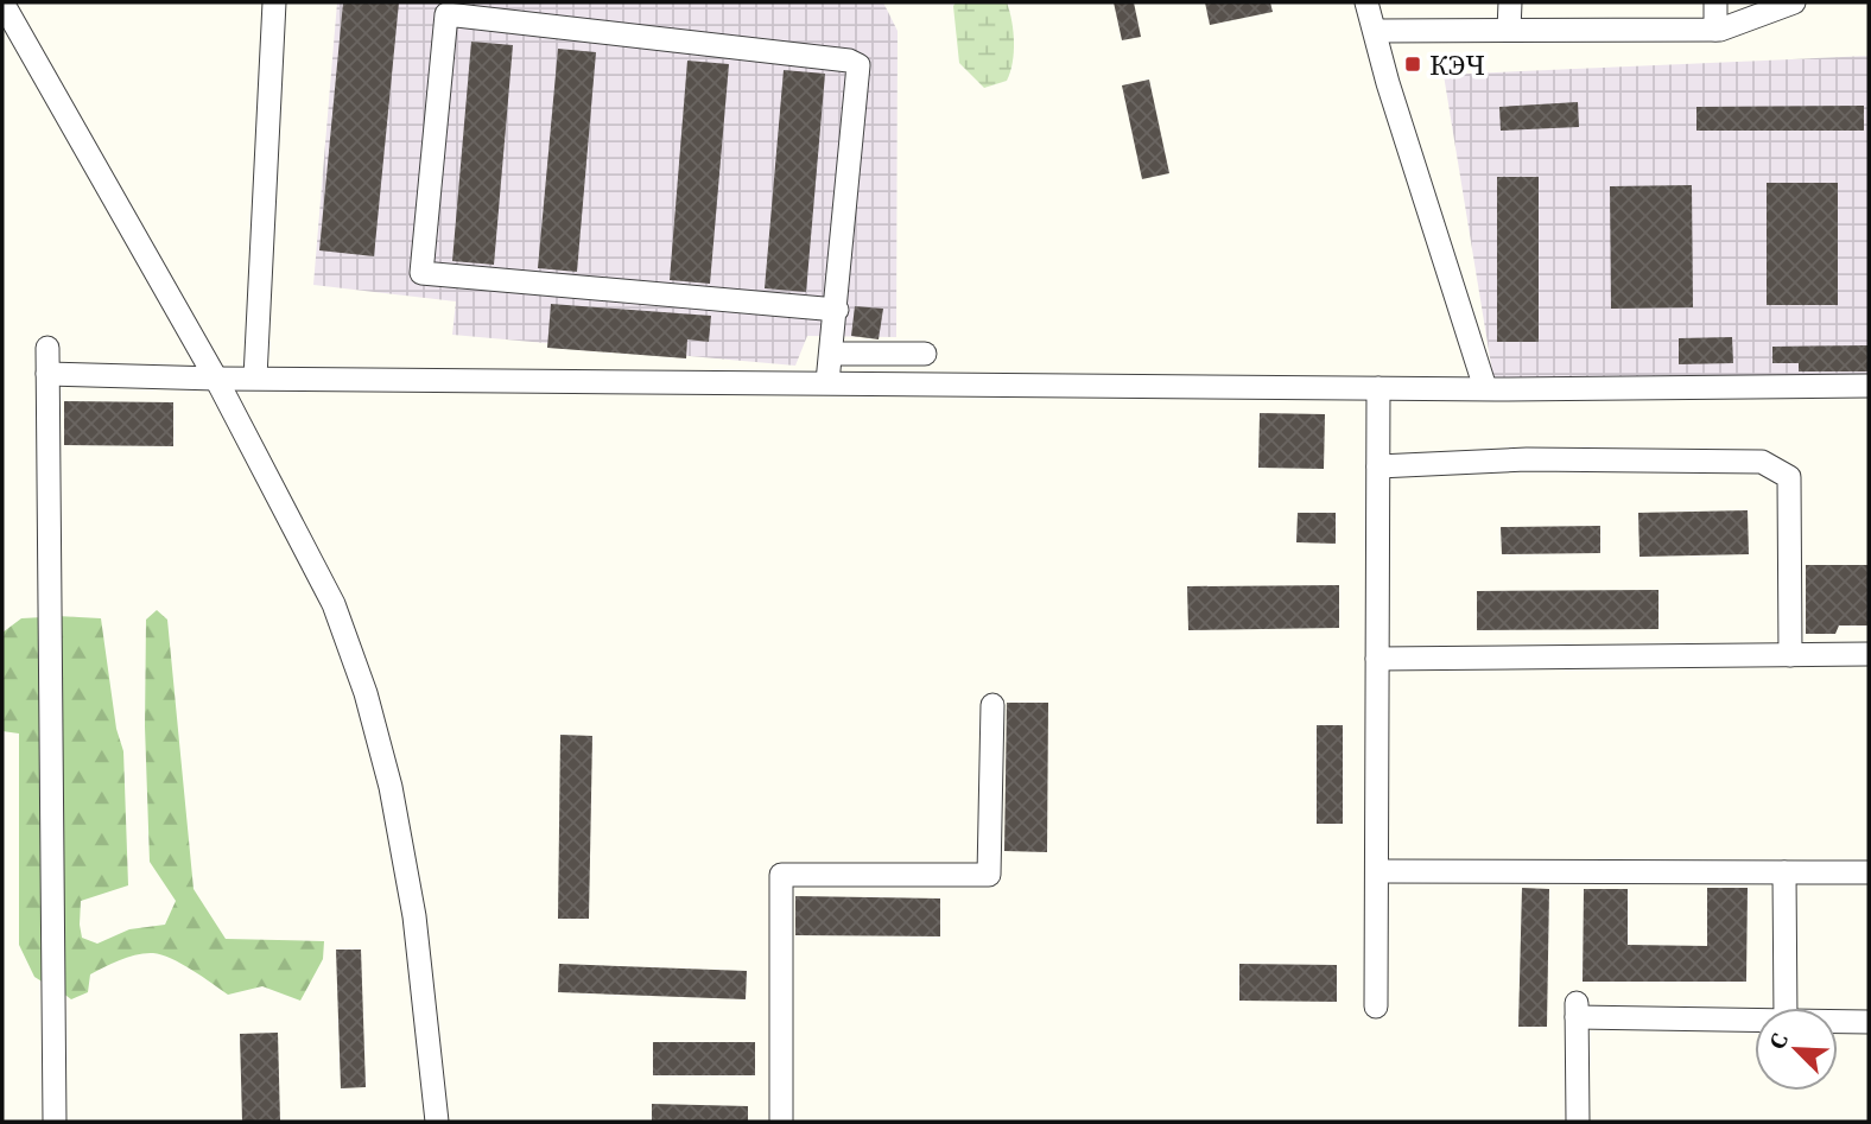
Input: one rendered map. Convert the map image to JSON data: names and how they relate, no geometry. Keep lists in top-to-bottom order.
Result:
{
  "places": {
    "transit": ["КЭЧ"]
  },
  "north": "top left"
}
